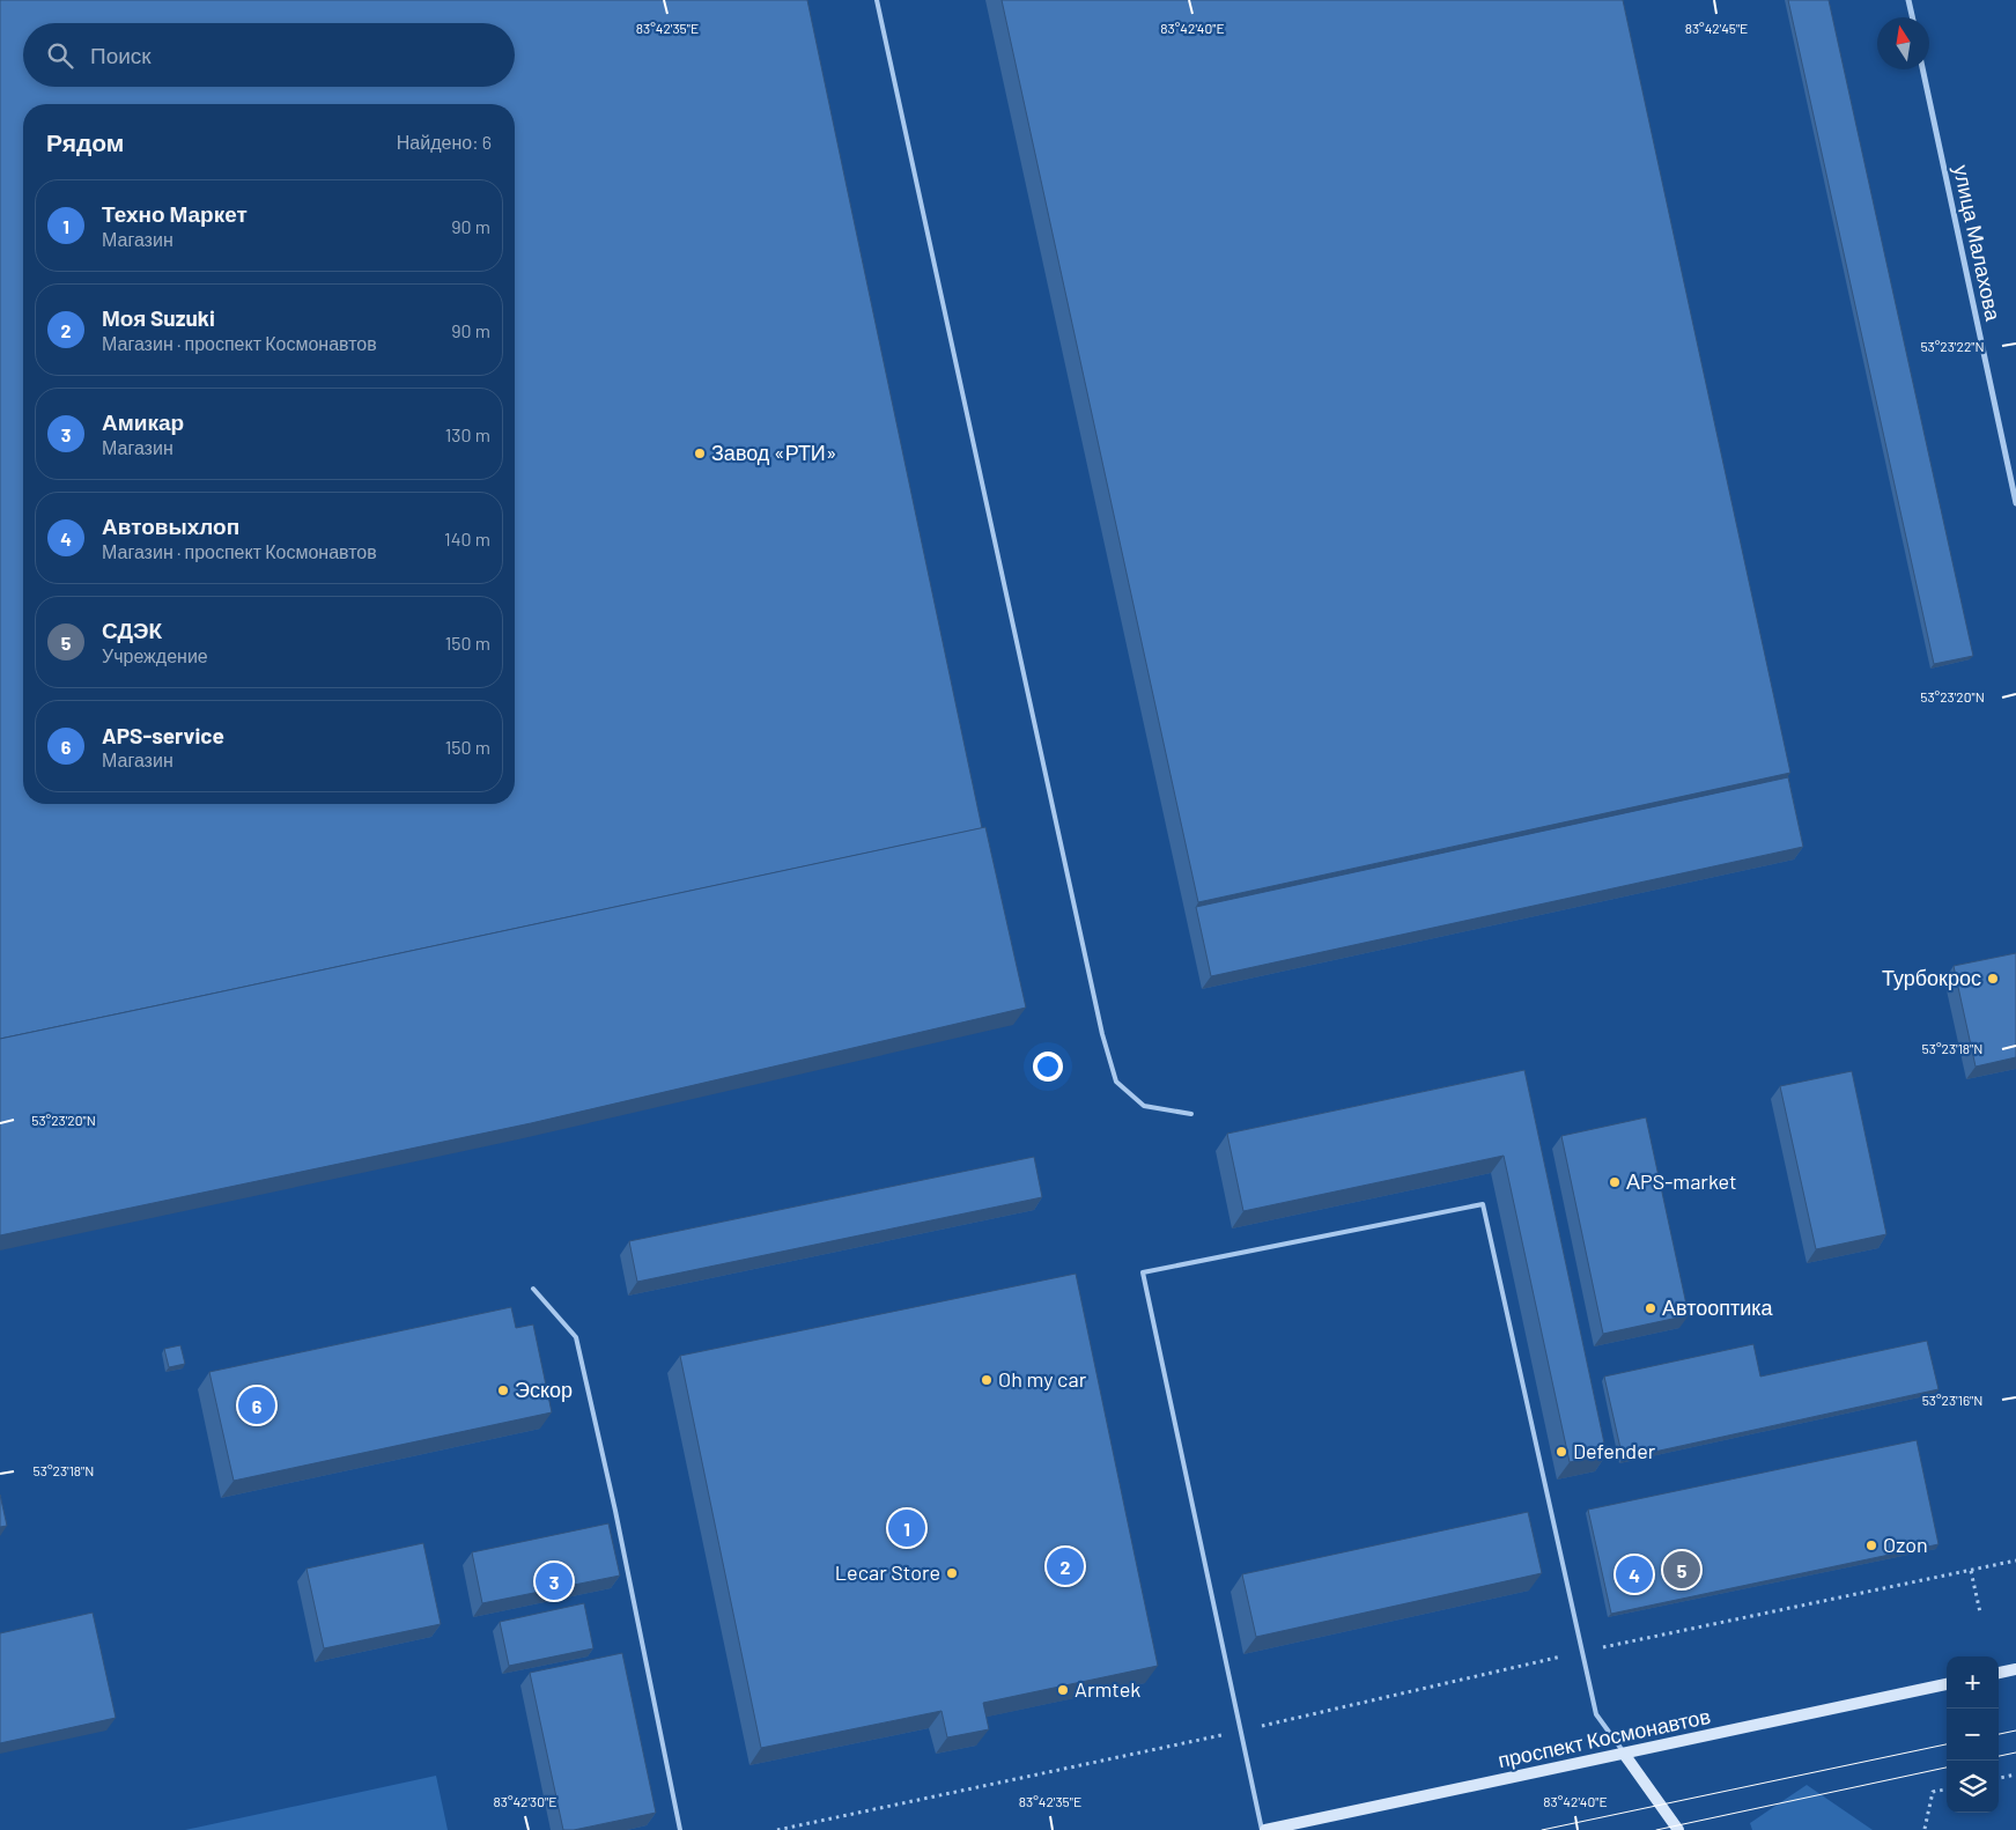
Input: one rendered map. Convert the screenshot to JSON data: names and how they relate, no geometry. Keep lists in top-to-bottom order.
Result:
{
  "streets": {
    "main road": ["проспект Космонавтов"],
    "street": ["улица Малахова"]
  },
  "places": [
    "Завод «РТИ»",
    "Турбокрос",
    "АPS-market",
    "Автооптика",
    "Oh my car",
    "Эскор",
    "Defender",
    "Ozon",
    "Lecar Store",
    "Armtek"
  ],
  "north": "top",
  "page": {
    "search": "Поиск",
    "heading": ["Рядом", "Найдено: 6"],
    "list": [
      {
        "mark": "1",
        "name": "Техно Маркет",
        "note": "Магазин",
        "value": "90 m"
      },
      {
        "mark": "2",
        "name": "Моя Suzuki",
        "note": "Магазин · проспект Космонавтов",
        "value": "90 m"
      },
      {
        "mark": "3",
        "name": "Амикар",
        "note": "Магазин",
        "value": "130 m"
      },
      {
        "mark": "4",
        "name": "Автовыхлоп",
        "note": "Магазин · проспект Космонавтов",
        "value": "140 m"
      },
      {
        "mark": "5",
        "name": "СДЭК",
        "note": "Учреждение",
        "value": "150 m"
      },
      {
        "mark": "6",
        "name": "APS-service",
        "note": "Магазин",
        "value": "150 m"
      }
    ],
    "pins": [
      "6",
      "1",
      "2",
      "5",
      "4",
      "3"
    ],
    "map_buttons": ["+", "−"]
  },
  "coordinates": [
    "83°42'35\"E",
    "83°42'40\"E",
    "83°42'45\"E",
    "53°23'22\"N",
    "53°23'20\"N",
    "53°23'18\"N",
    "53°23'16\"N",
    "83°42'30\"E"
  ]
}
